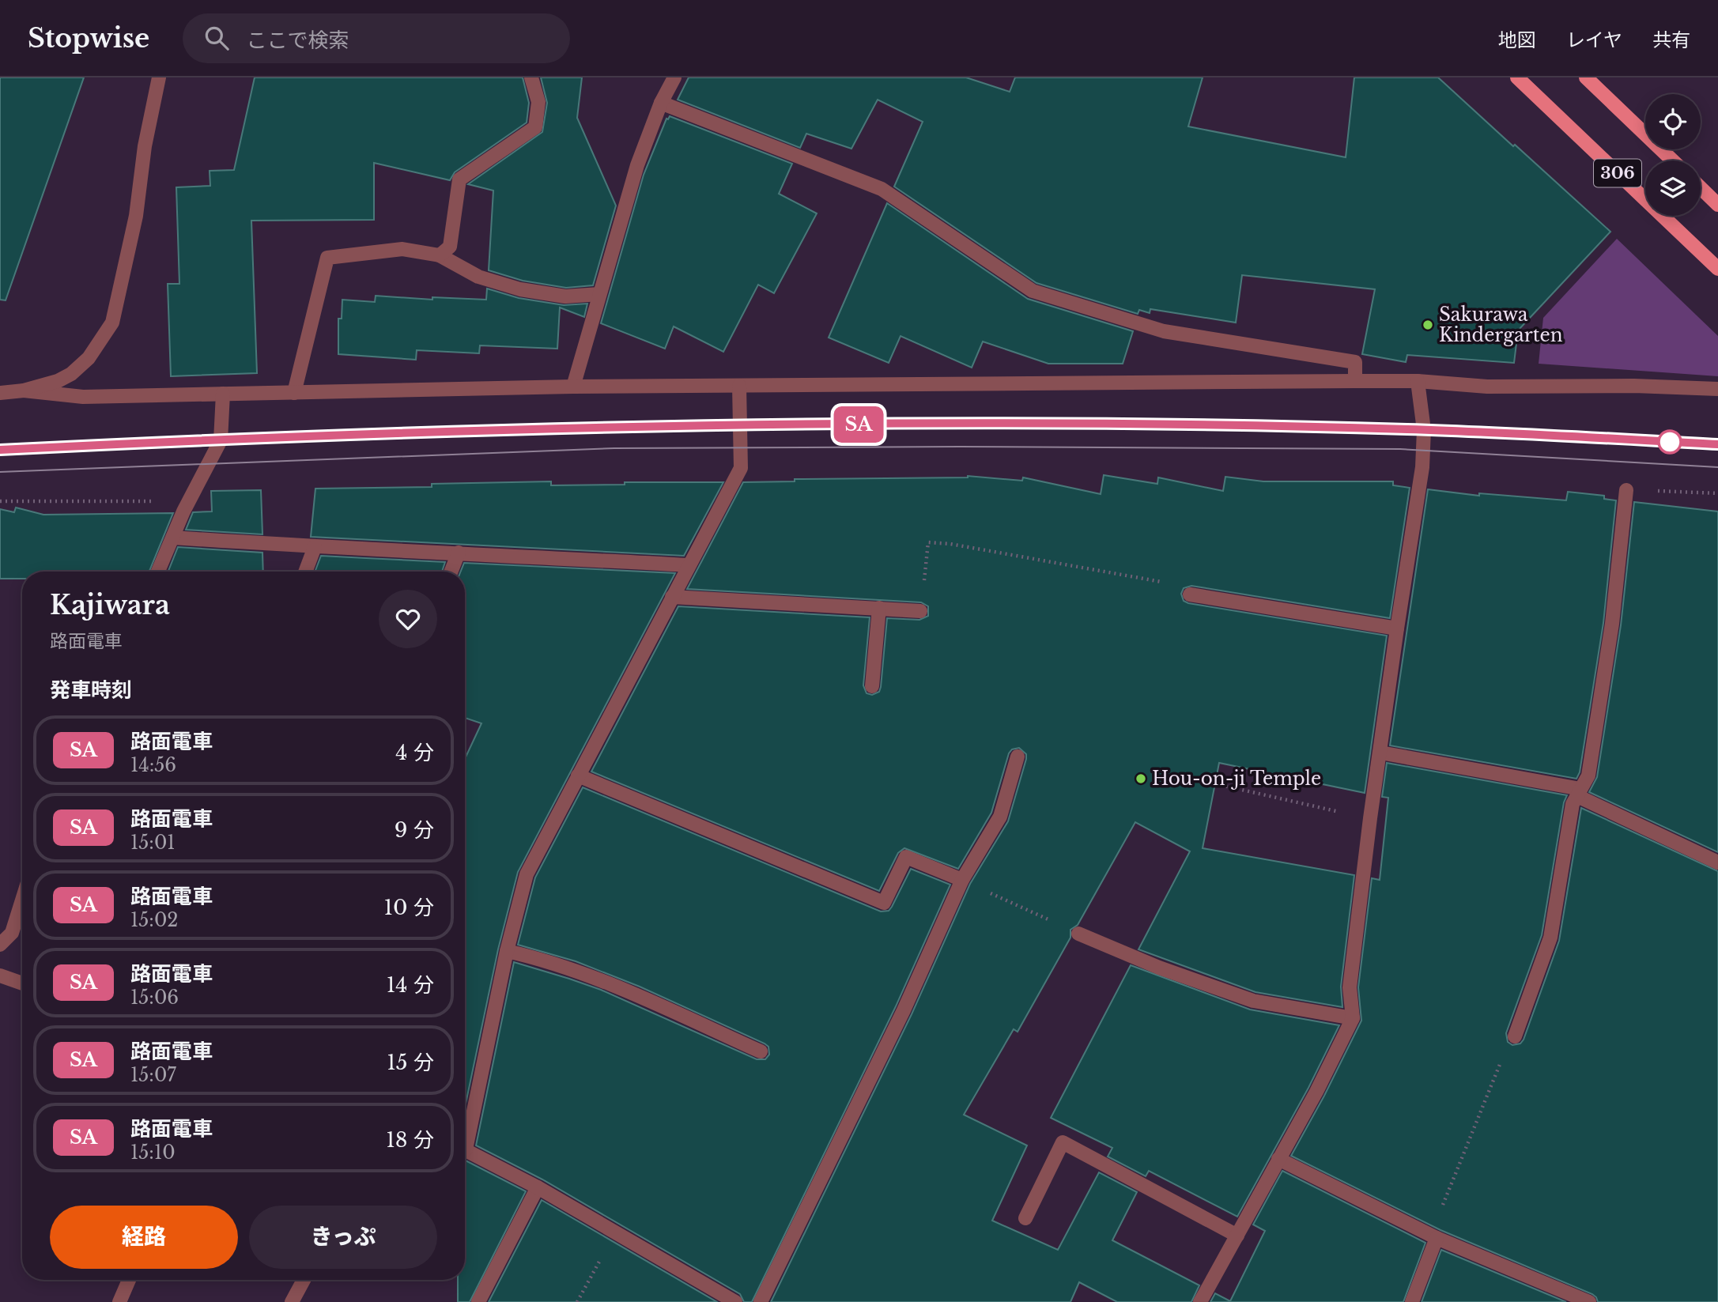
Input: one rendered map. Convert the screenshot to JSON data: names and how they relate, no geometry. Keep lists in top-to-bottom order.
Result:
{
  "streets": {
    "main road": ["306"]
  },
  "places": ["Sakurawa Kindergarten", "Hou-on-ji Temple"],
  "lines": ["tram line SA"],
  "page": {
    "header": "Stopwise",
    "search": "ここで検索",
    "nav": ["地図", "レイヤ", "共有"],
    "on_map": "SA",
    "heading": [
      ["Kajiwara", "路面電車"],
      "発車時刻"
    ],
    "list": [
      {
        "mark": "SA",
        "name": "路面電車",
        "note": "14:56",
        "value": "4 分"
      },
      {
        "mark": "SA",
        "name": "路面電車",
        "note": "15:01",
        "value": "9 分"
      },
      {
        "mark": "SA",
        "name": "路面電車",
        "note": "15:02",
        "value": "10 分"
      },
      {
        "mark": "SA",
        "name": "路面電車",
        "note": "15:06",
        "value": "14 分"
      },
      {
        "mark": "SA",
        "name": "路面電車",
        "note": "15:07",
        "value": "15 分"
      },
      {
        "mark": "SA",
        "name": "路面電車",
        "note": "15:10",
        "value": "18 分"
      }
    ],
    "buttons": ["経路", "きっぷ"]
  }
}
